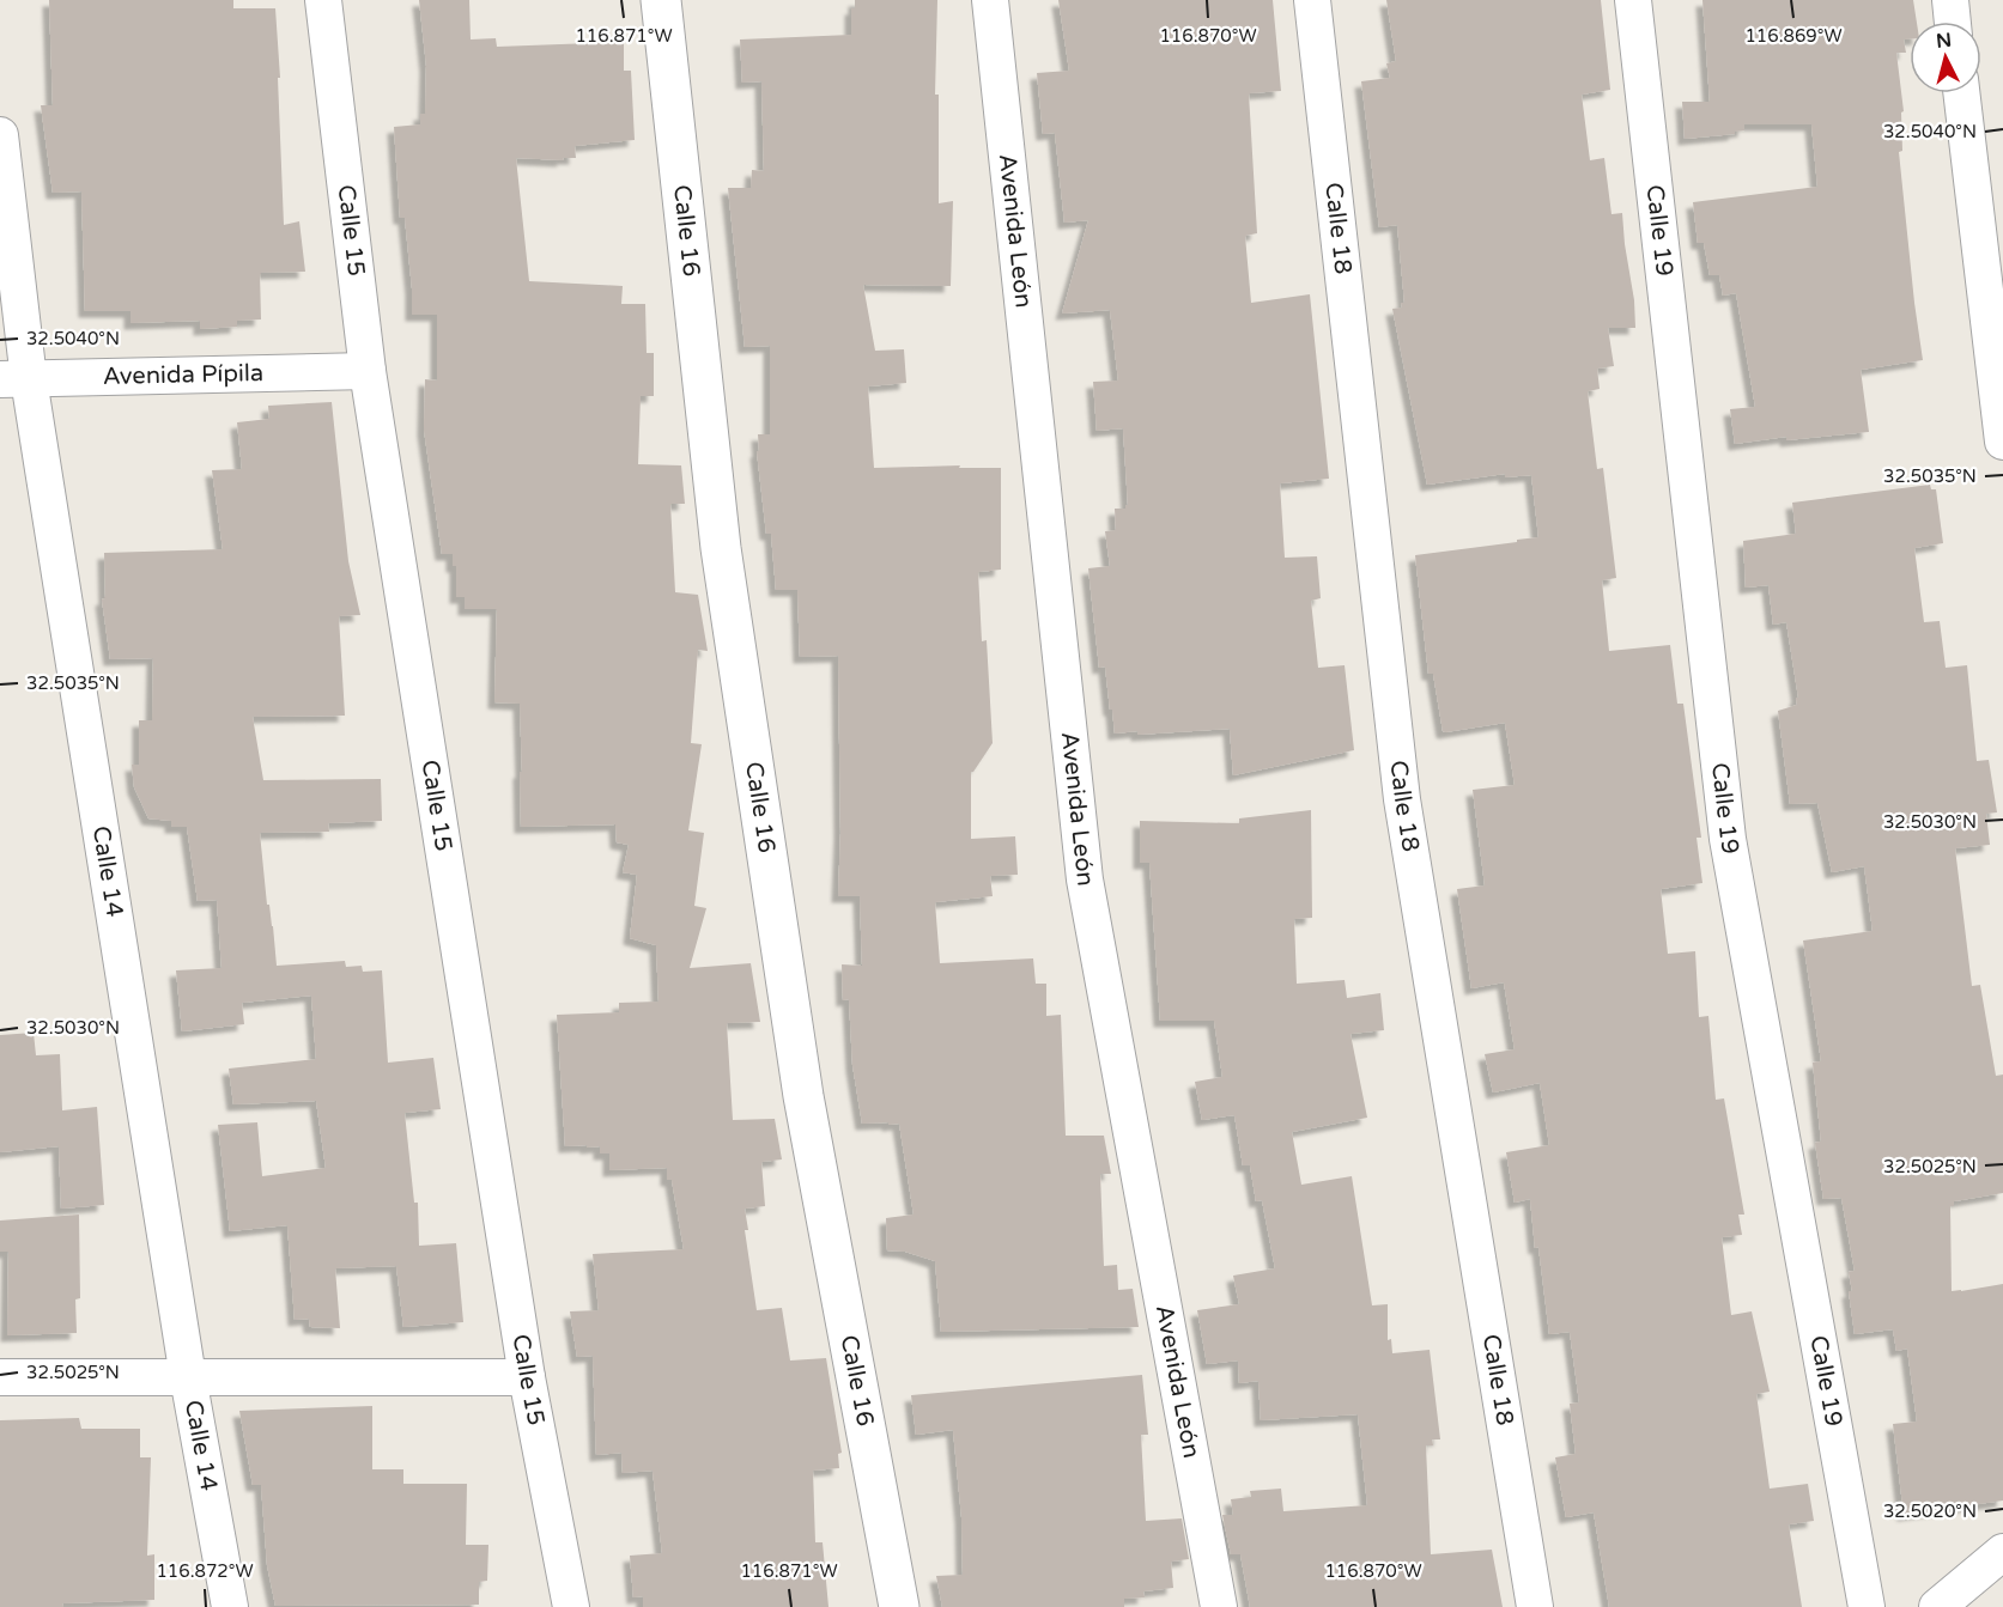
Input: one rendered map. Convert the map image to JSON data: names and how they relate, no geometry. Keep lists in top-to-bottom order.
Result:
{
  "streets": {
    "street": [
      "Calle 18",
      "Calle 15",
      "Calle 16",
      "Avenida León",
      "Calle 19",
      "Avenida Pípila",
      "Calle 14"
    ]
  },
  "crossings": [
    ["Calle 15", "Avenida Pípila"],
    ["Avenida Pípila", "Calle 14"]
  ],
  "north": "top",
  "coordinates": [
    "116.871°W",
    "116.870°W",
    "116.869°W",
    "32.5040°N",
    "32.5035°N",
    "32.5030°N",
    "32.5025°N",
    "32.5020°N",
    "116.872°W"
  ]
}
